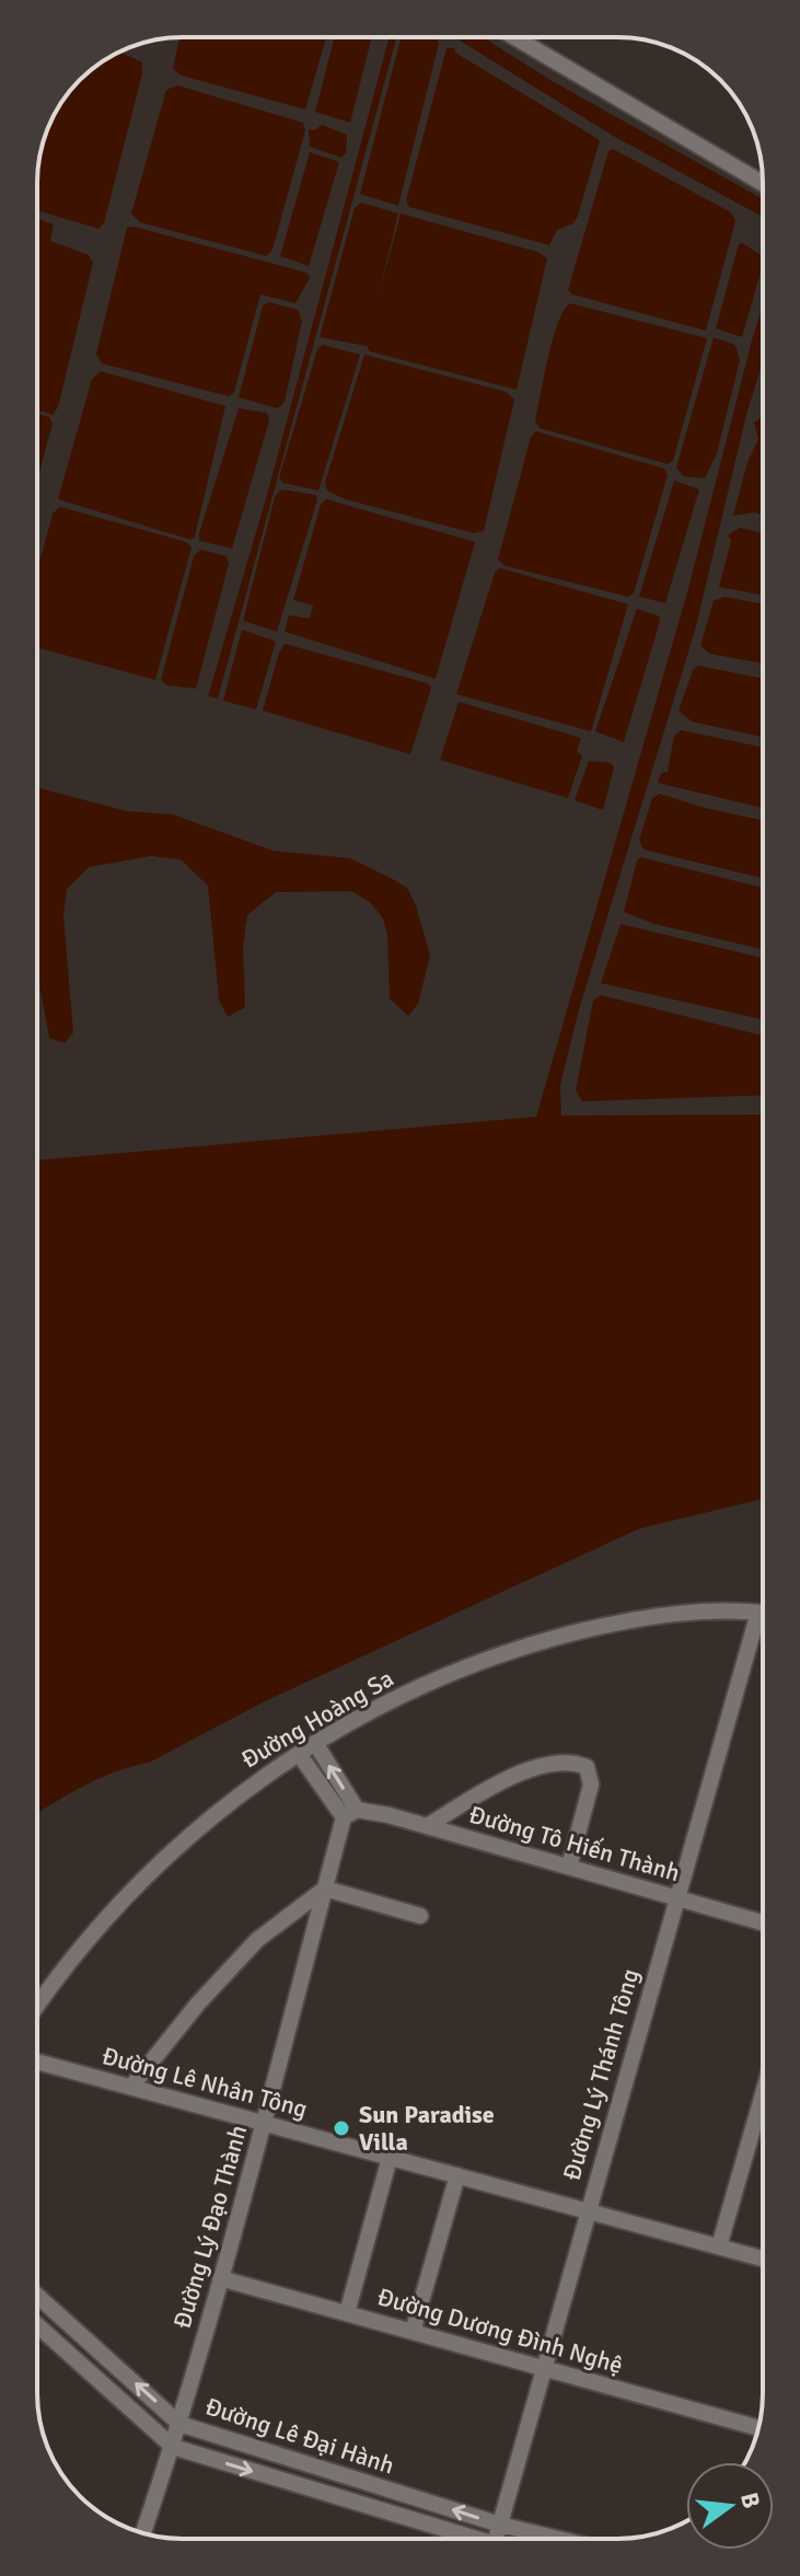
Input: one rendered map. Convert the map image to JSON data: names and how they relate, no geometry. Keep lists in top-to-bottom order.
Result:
{
  "streets": {
    "street": [
      "Đường Hoàng Sa",
      "Đường Tô Hiến Thành",
      "Đường Lý Thánh Tông",
      "Đường Lê Nhân Tông",
      "Đường Lý Đạo Thành",
      "Đường Dương Đình Nghệ",
      "Đường Lê Đại Hành"
    ]
  },
  "crossings": [
    ["Đường Hoàng Sa", "Đường Lý Thánh Tông"],
    ["Đường Tô Hiến Thành", "Đường Lý Thánh Tông"],
    ["Đường Tô Hiến Thành", "Đường Lý Đạo Thành"],
    ["Đường Lý Thánh Tông", "Đường Lê Nhân Tông"],
    ["Đường Lý Thánh Tông", "Đường Dương Đình Nghệ"],
    ["Đường Lý Thánh Tông", "Đường Lê Đại Hành"],
    ["Đường Lê Nhân Tông", "Đường Lý Đạo Thành"],
    ["Đường Lý Đạo Thành", "Đường Dương Đình Nghệ"],
    ["Đường Lý Đạo Thành", "Đường Lê Đại Hành"]
  ],
  "places": ["Sun Paradise Villa"],
  "north": "right"
}
